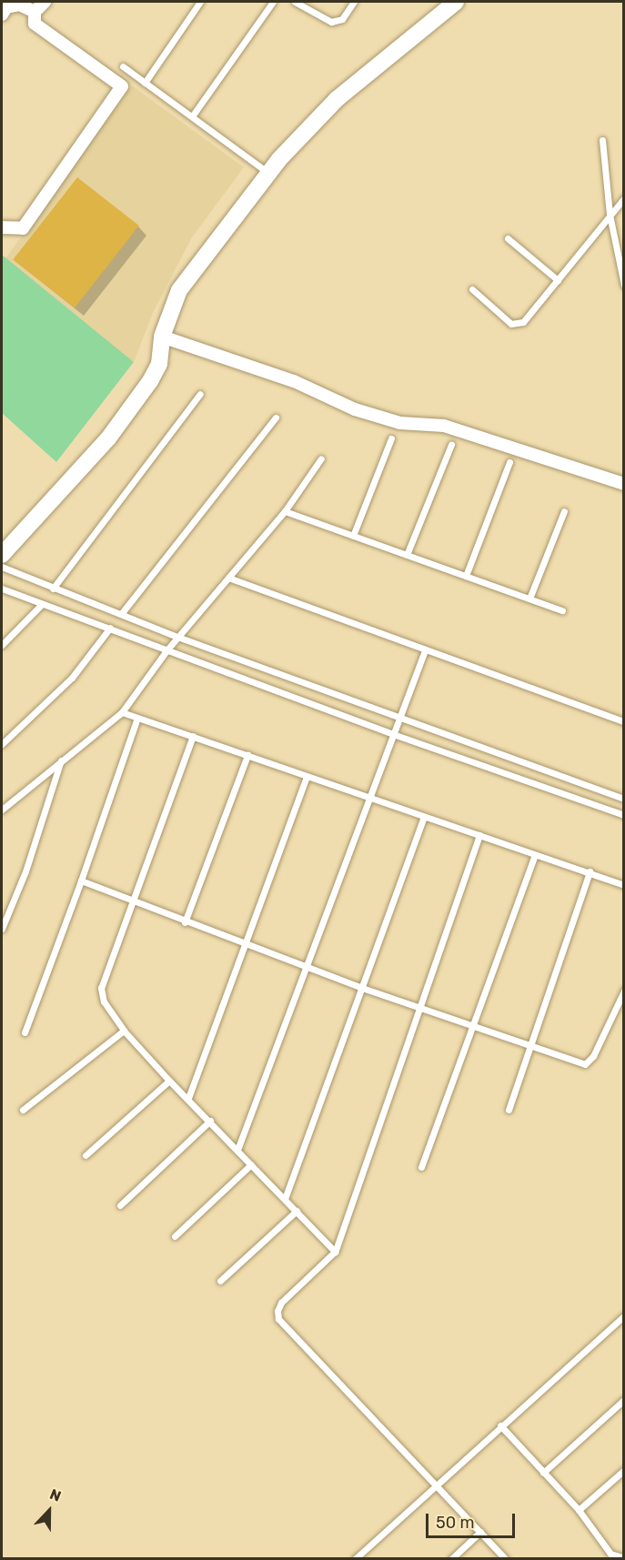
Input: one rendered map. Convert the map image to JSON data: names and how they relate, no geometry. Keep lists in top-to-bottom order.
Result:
{
  "scale_bar": "50 m",
  "north": "top"
}
